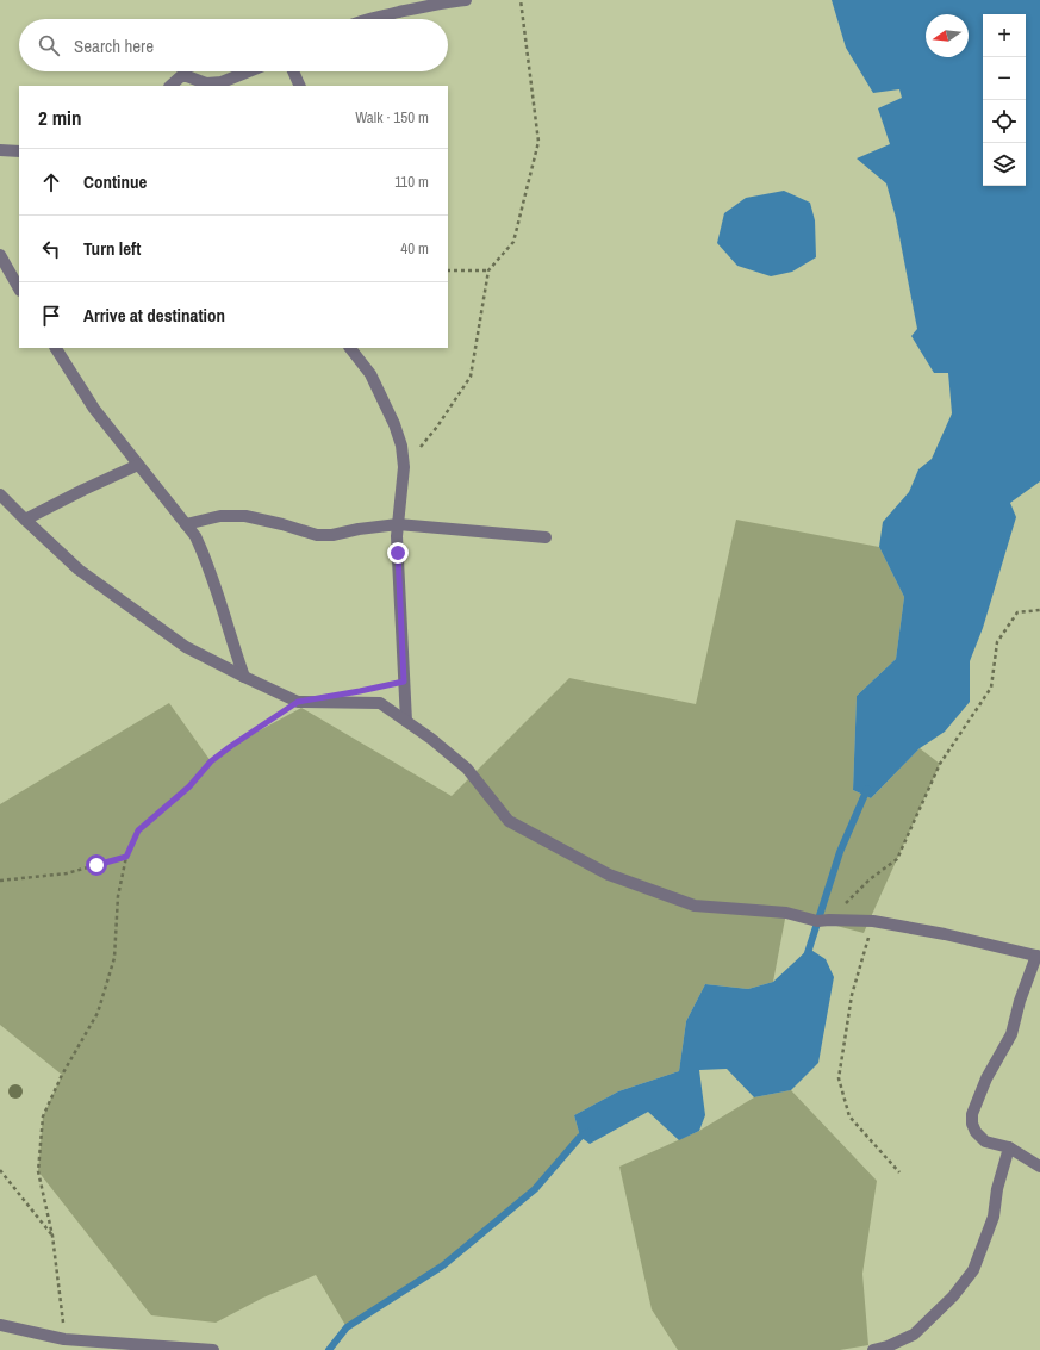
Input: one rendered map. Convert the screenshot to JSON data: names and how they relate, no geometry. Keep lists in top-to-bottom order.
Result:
{
  "north": "left",
  "page": {
    "map_buttons": ["+", "−"],
    "search": "Search here",
    "heading": ["2 min", "Walk · 150 m"],
    "list": [
      ["Continue", "110 m"],
      ["Turn left", "40 m"],
      "Arrive at destination"
    ]
  }
}
